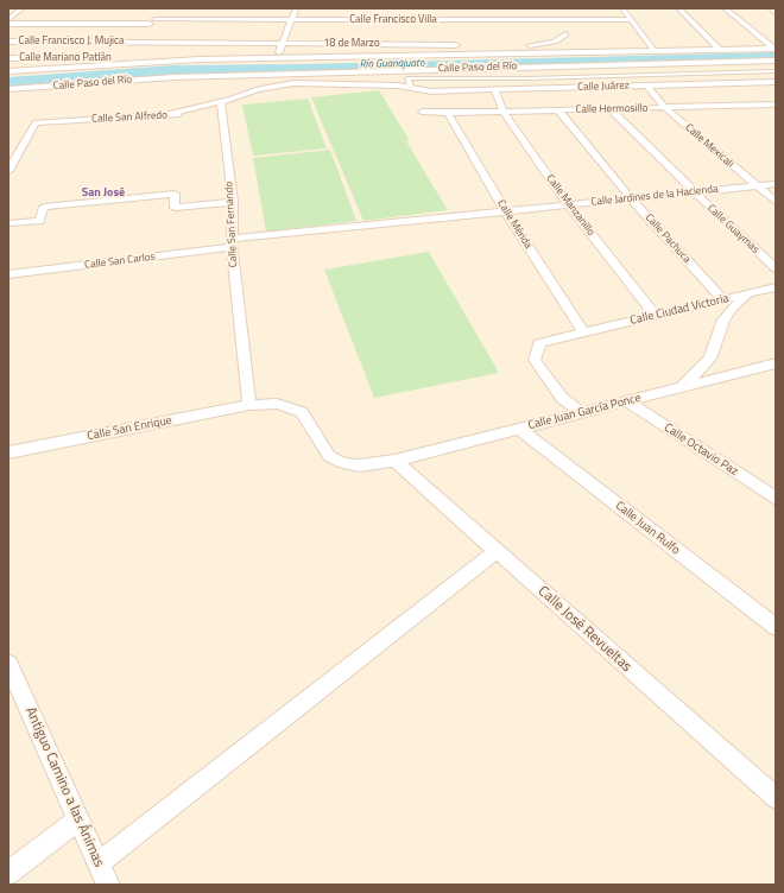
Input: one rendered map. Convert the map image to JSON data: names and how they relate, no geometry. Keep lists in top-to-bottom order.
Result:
{
  "streets": {
    "street": [
      "Calle Francisco Villa",
      "Calle Francisco J. Mujica",
      "18 de Marzo",
      "Calle Mariano Patlán",
      "Calle Paso del Río",
      "Calle Juárez",
      "Calle Hermosillo",
      "Calle San Alfredo",
      "Calle Mexicali",
      "Calle Jardines de la Hacienda",
      "Calle Manzanillo",
      "Calle San Fernando",
      "Calle Mérida",
      "Calle Guaymas",
      "Calle Pachuca",
      "Calle San Carlos",
      "Calle Ciudad Victoria",
      "Calle Juan García Ponce",
      "Calle San Enrique",
      "Calle Octavio Paz",
      "Calle Juan Rulfo",
      "Calle José Revueltas",
      "Antiguo Camino a las Ánimas"
    ]
  },
  "crossings": [
    ["Calle Francisco J. Mujica", "18 de Marzo"],
    ["Calle Mariano Patlán", "Calle Paso del Río"],
    ["Calle Juárez", "Calle San Alfredo"],
    ["Calle Juárez", "Calle Mexicali"],
    ["Calle Juárez", "Calle Manzanillo"],
    ["Calle Hermosillo", "Calle Mexicali"],
    ["Calle Hermosillo", "Calle Manzanillo"],
    ["Calle Hermosillo", "Calle Mérida"],
    ["Calle Hermosillo", "Calle Guaymas"],
    ["Calle Hermosillo", "Calle Pachuca"],
    ["Calle San Alfredo", "Calle San Fernando"],
    ["Calle Mexicali", "Calle Jardines de la Hacienda"],
    ["Calle Jardines de la Hacienda", "Calle Manzanillo"],
    ["Calle Jardines de la Hacienda", "Calle Mérida"],
    ["Calle Jardines de la Hacienda", "Calle Guaymas"],
    ["Calle Jardines de la Hacienda", "Calle Pachuca"],
    ["Calle Jardines de la Hacienda", "Calle San Carlos"],
    ["Calle Manzanillo", "Calle Ciudad Victoria"],
    ["Calle San Fernando", "Calle San Carlos"],
    ["Calle San Fernando", "Calle San Enrique"],
    ["Calle Mérida", "Calle Ciudad Victoria"],
    ["Calle Pachuca", "Calle Ciudad Victoria"],
    ["Calle Ciudad Victoria", "Calle Juan García Ponce"],
    ["Calle Juan García Ponce", "Calle San Enrique"],
    ["Calle Juan García Ponce", "Calle Octavio Paz"],
    ["Calle Juan García Ponce", "Calle Juan Rulfo"],
    ["Calle Juan García Ponce", "Calle José Revueltas"],
    ["Calle San Enrique", "Calle José Revueltas"]
  ],
  "districts": ["San José"],
  "water": ["Río Guanajuato"]
}
